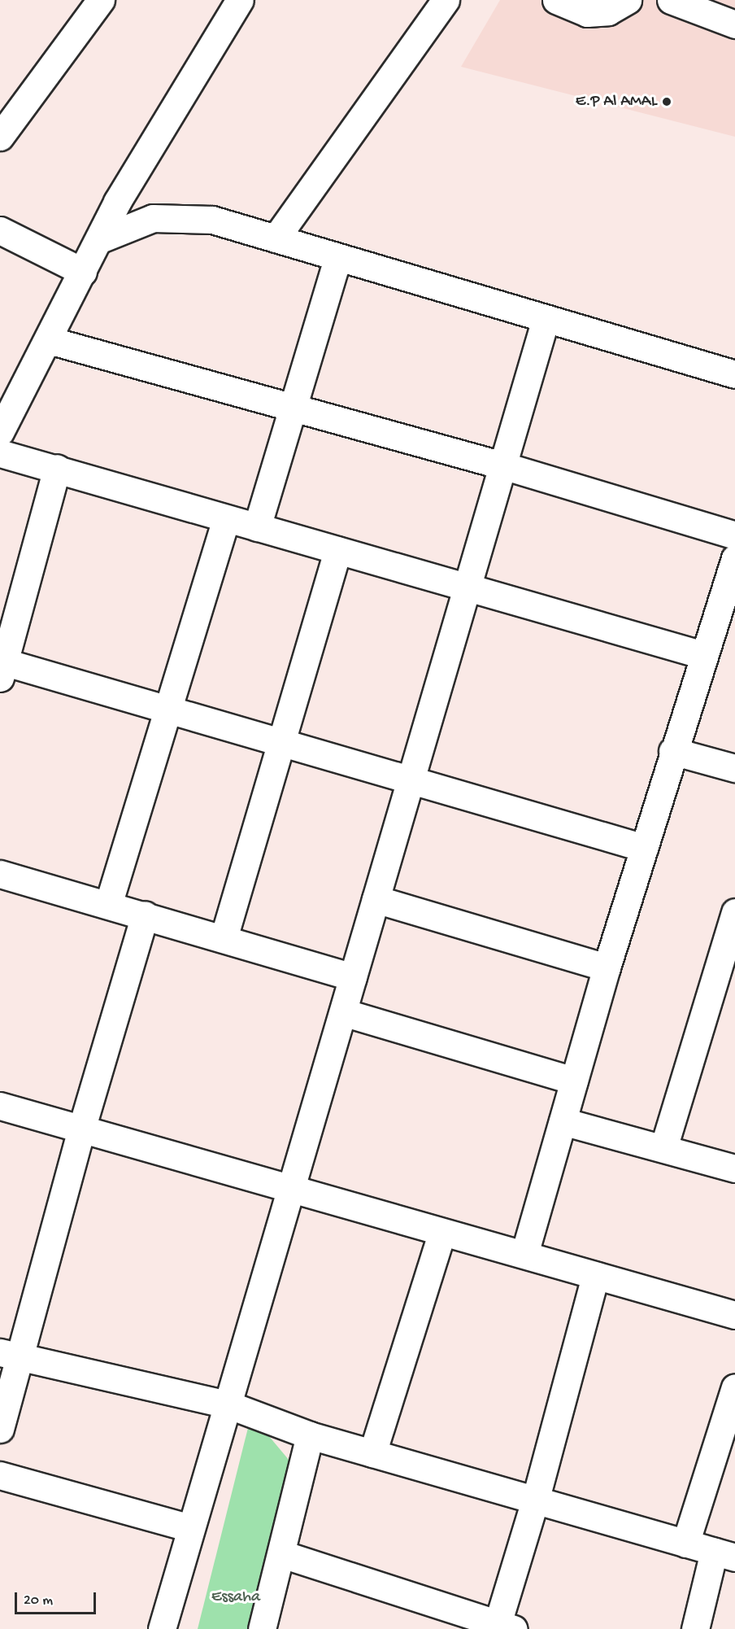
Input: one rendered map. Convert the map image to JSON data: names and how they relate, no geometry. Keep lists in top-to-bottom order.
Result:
{
  "parks": ["Essaha"],
  "places": ["E.P Al AMAL"],
  "scale_bar": "20 m"
}
